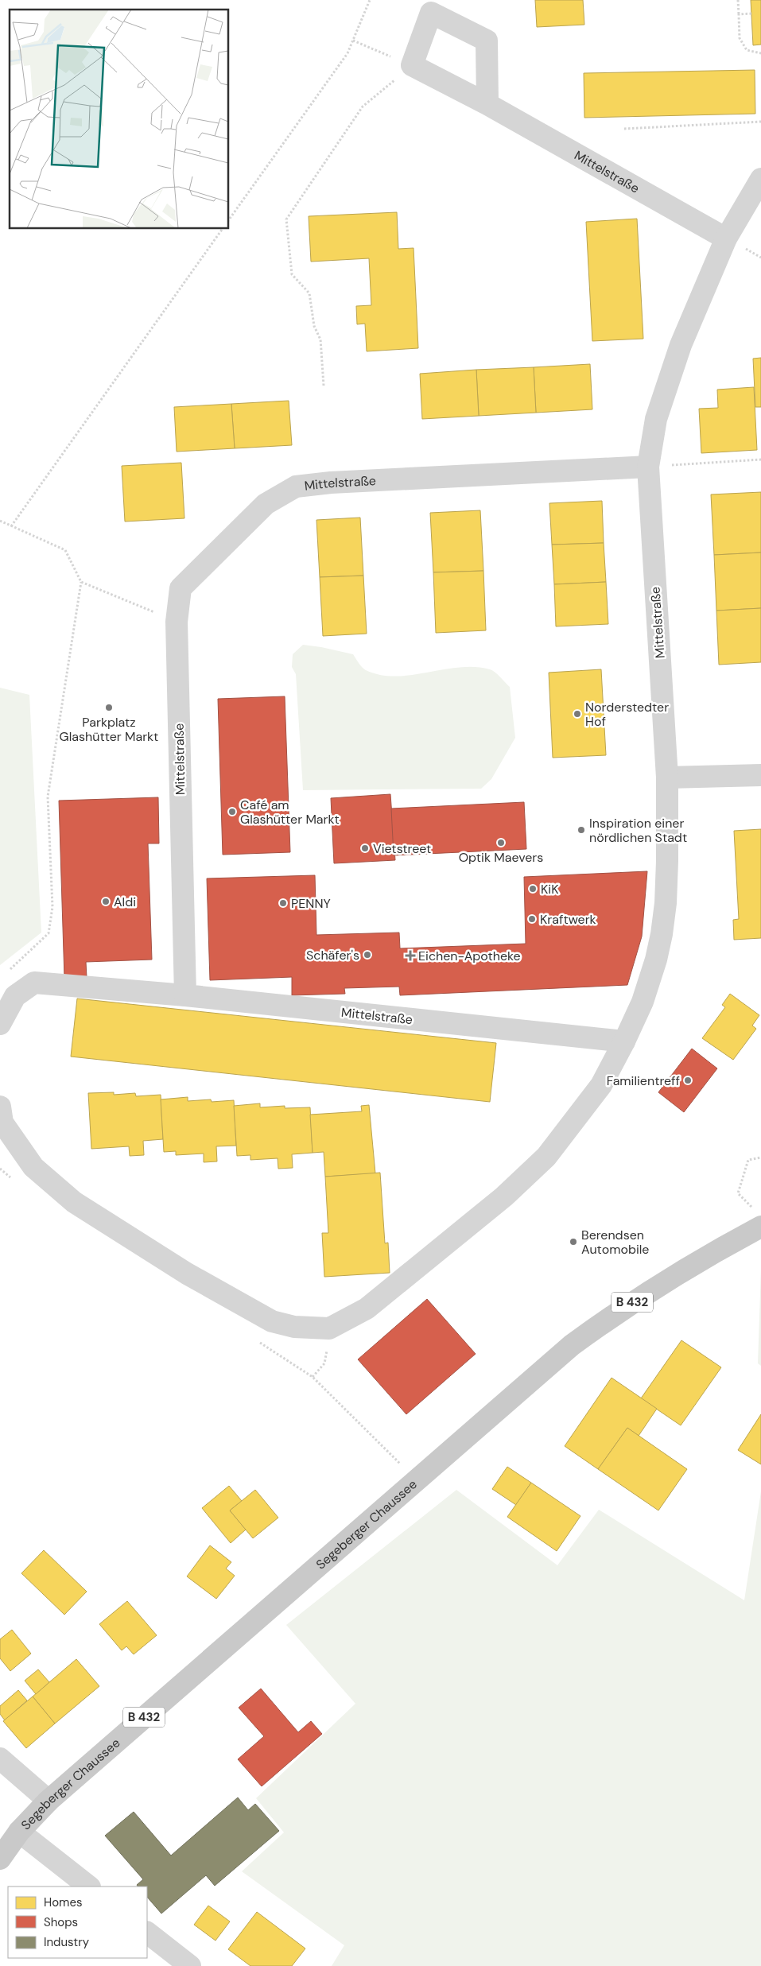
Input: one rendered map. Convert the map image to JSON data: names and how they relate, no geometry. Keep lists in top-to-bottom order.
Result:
{
  "streets": {
    "main road": ["B 432", "Segeberger Chaussee"],
    "street": ["Mittelstraße"]
  },
  "places": {
    "other": [
      "Parkplatz Glashütter Markt",
      "Norderstedter Hof",
      "Café am Glashütter Markt",
      "Inspiration einer nördlichen Stadt",
      "Optik Maevers",
      "Vietstreet",
      "KiK",
      "Aldi",
      "PENNY",
      "Kraftwerk",
      "Schäfer's",
      "Familientreff",
      "Berendsen Automobile"
    ],
    "health": ["Eichen-Apotheke"]
  },
  "legend": ["Homes", "Shops", "Industry"]
}
